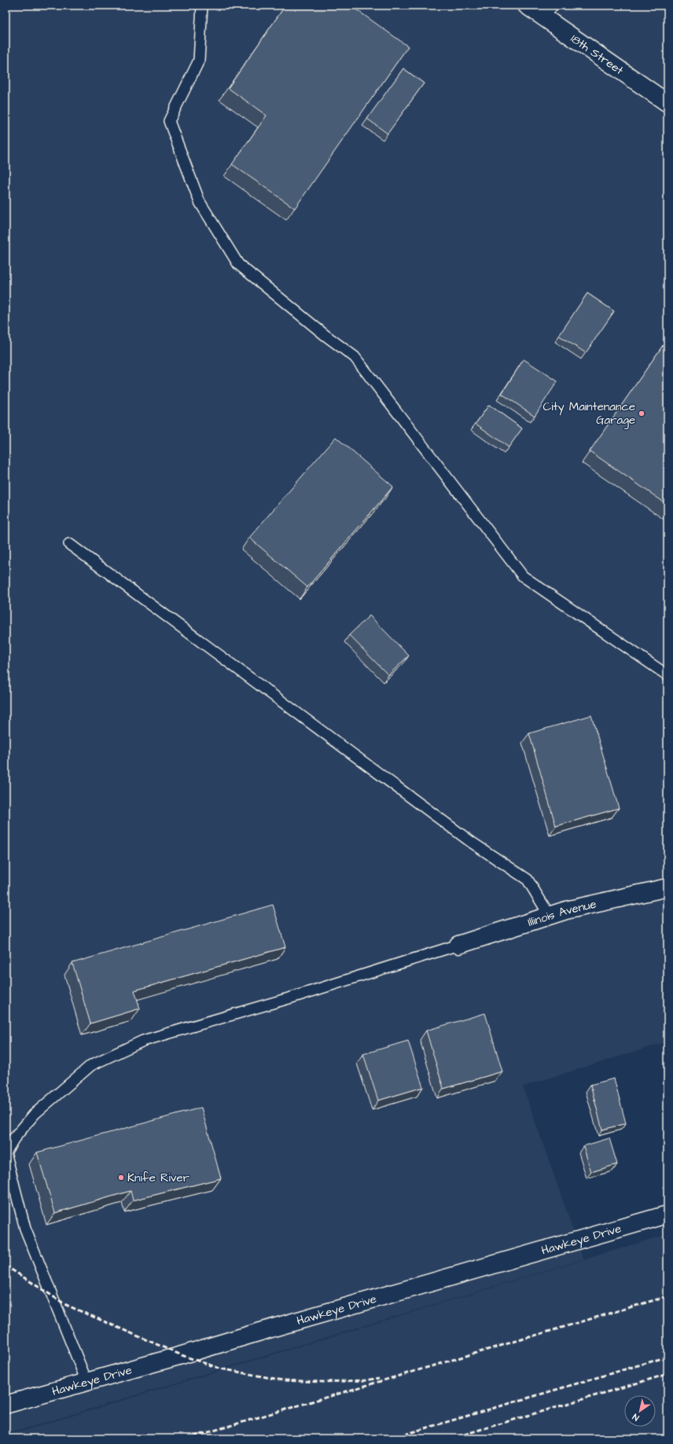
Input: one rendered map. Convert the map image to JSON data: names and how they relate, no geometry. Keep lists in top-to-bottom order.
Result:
{
  "streets": {
    "street": ["18th Street", "Illinois Avenue", "Hawkeye Drive"]
  },
  "places": ["City Maintenance Garage", "Knife River"],
  "north": "bottom left"
}
